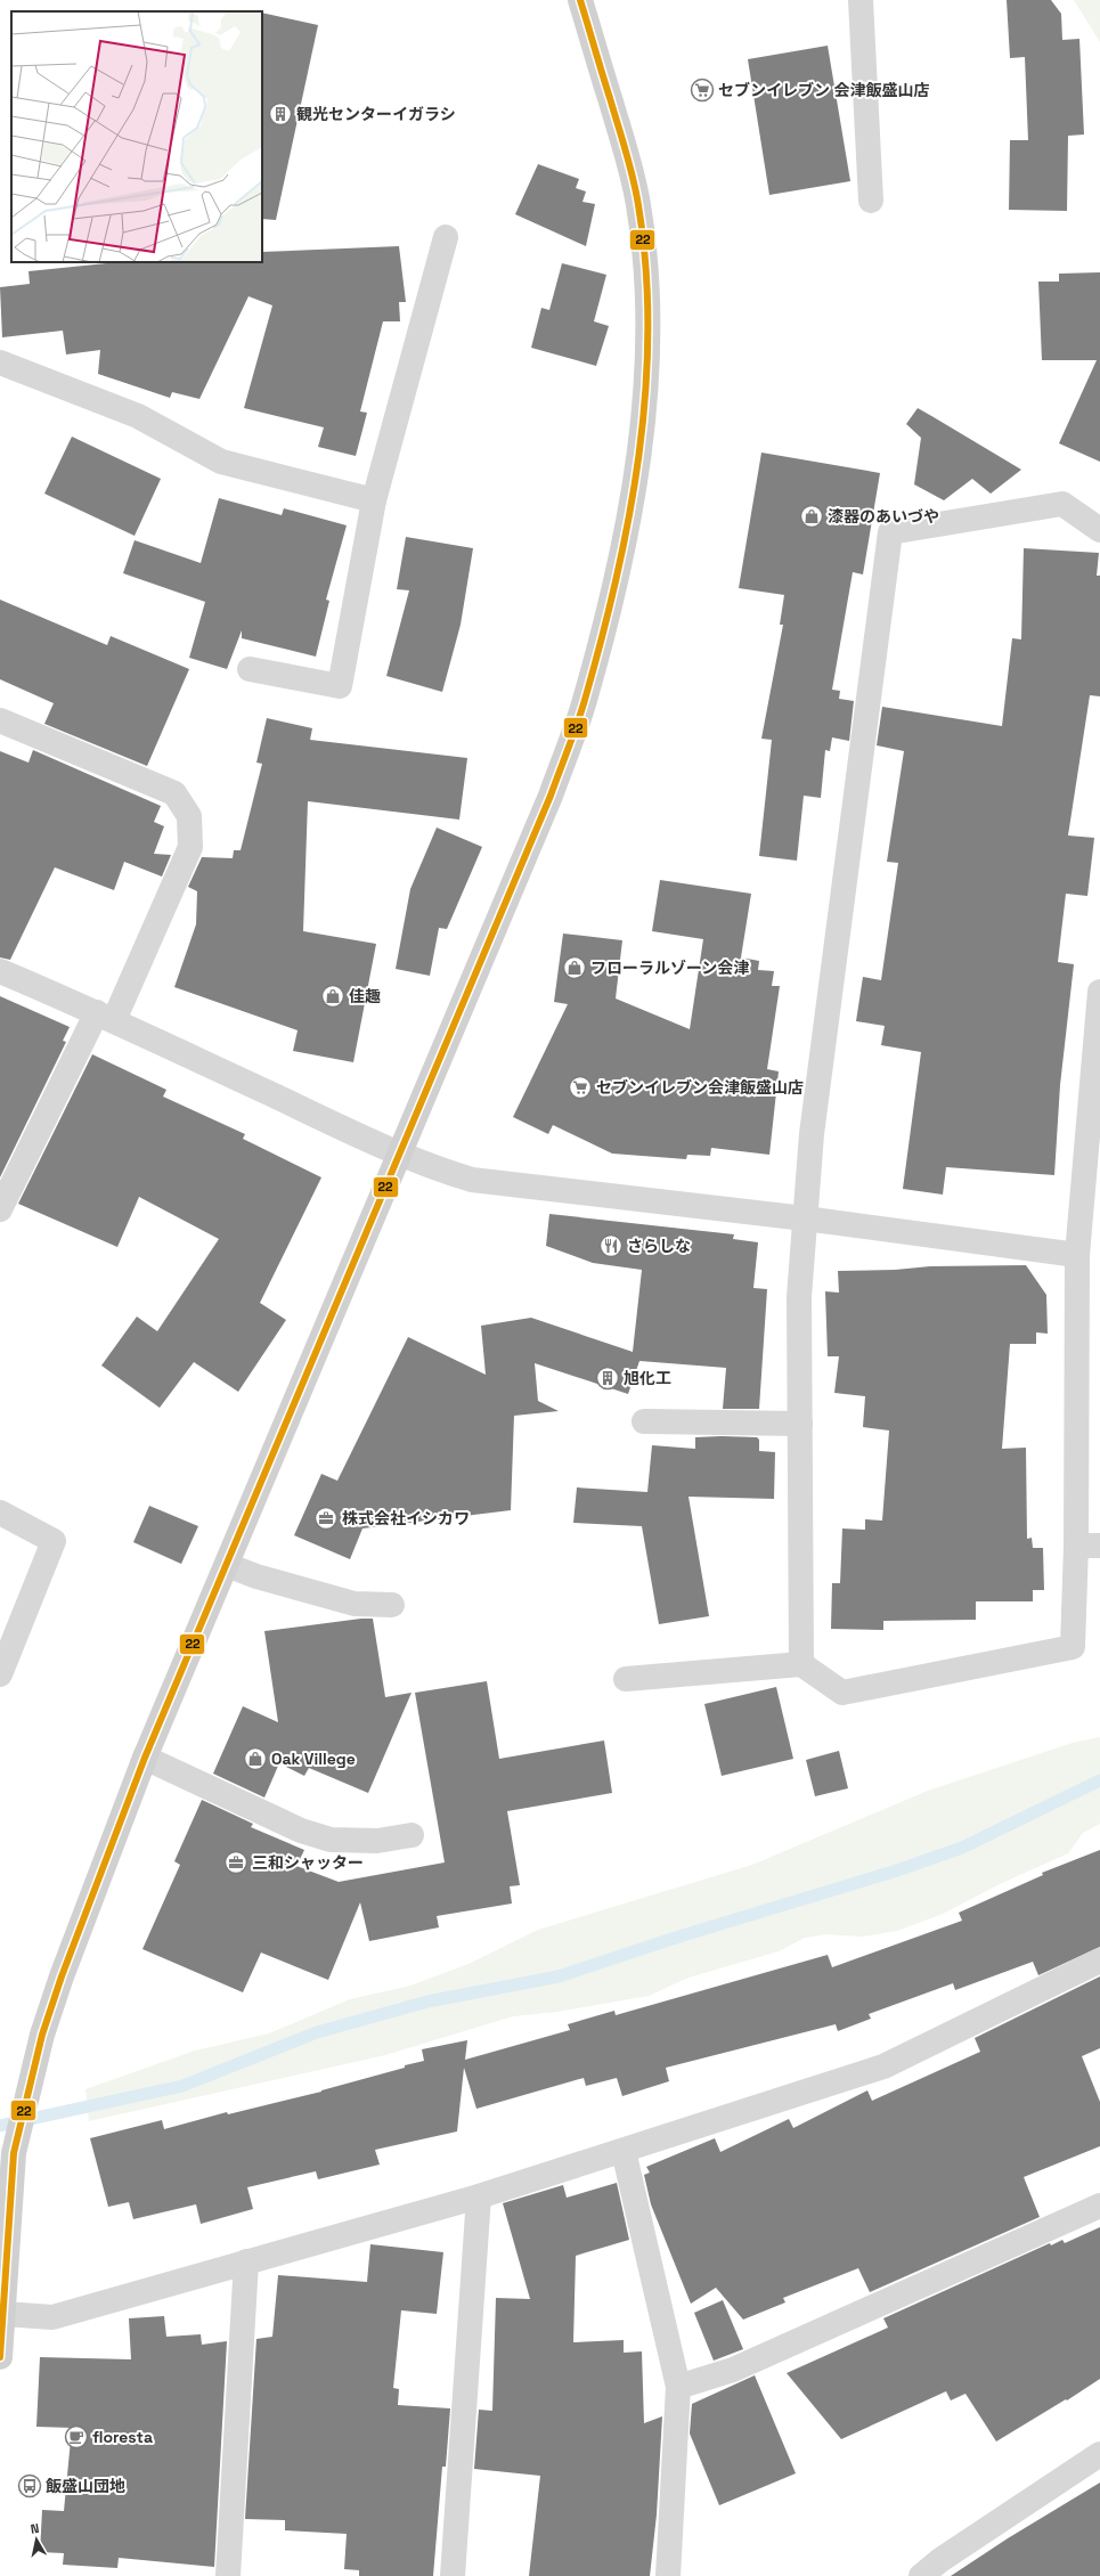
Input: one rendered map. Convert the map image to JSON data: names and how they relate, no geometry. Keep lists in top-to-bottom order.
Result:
{
  "places": {
    "supermarket": ["セブンイレブン 会津飯盛山店", "セブンイレブン会津飯盛山店"],
    "building": ["観光センターイガラシ", "旭化工"],
    "shop": [
      "漆器のあいづや",
      "フローラルゾーン会津",
      "佳趣",
      "Oak Villege"
    ],
    "restaurant": ["さらしな"],
    "office": ["株式会社イシカワ", "三和シャッター"],
    "cafe": ["floresta"],
    "bus stop": ["飯盛山団地"]
  },
  "lines": ["transit line 22"],
  "north": "top"
}
